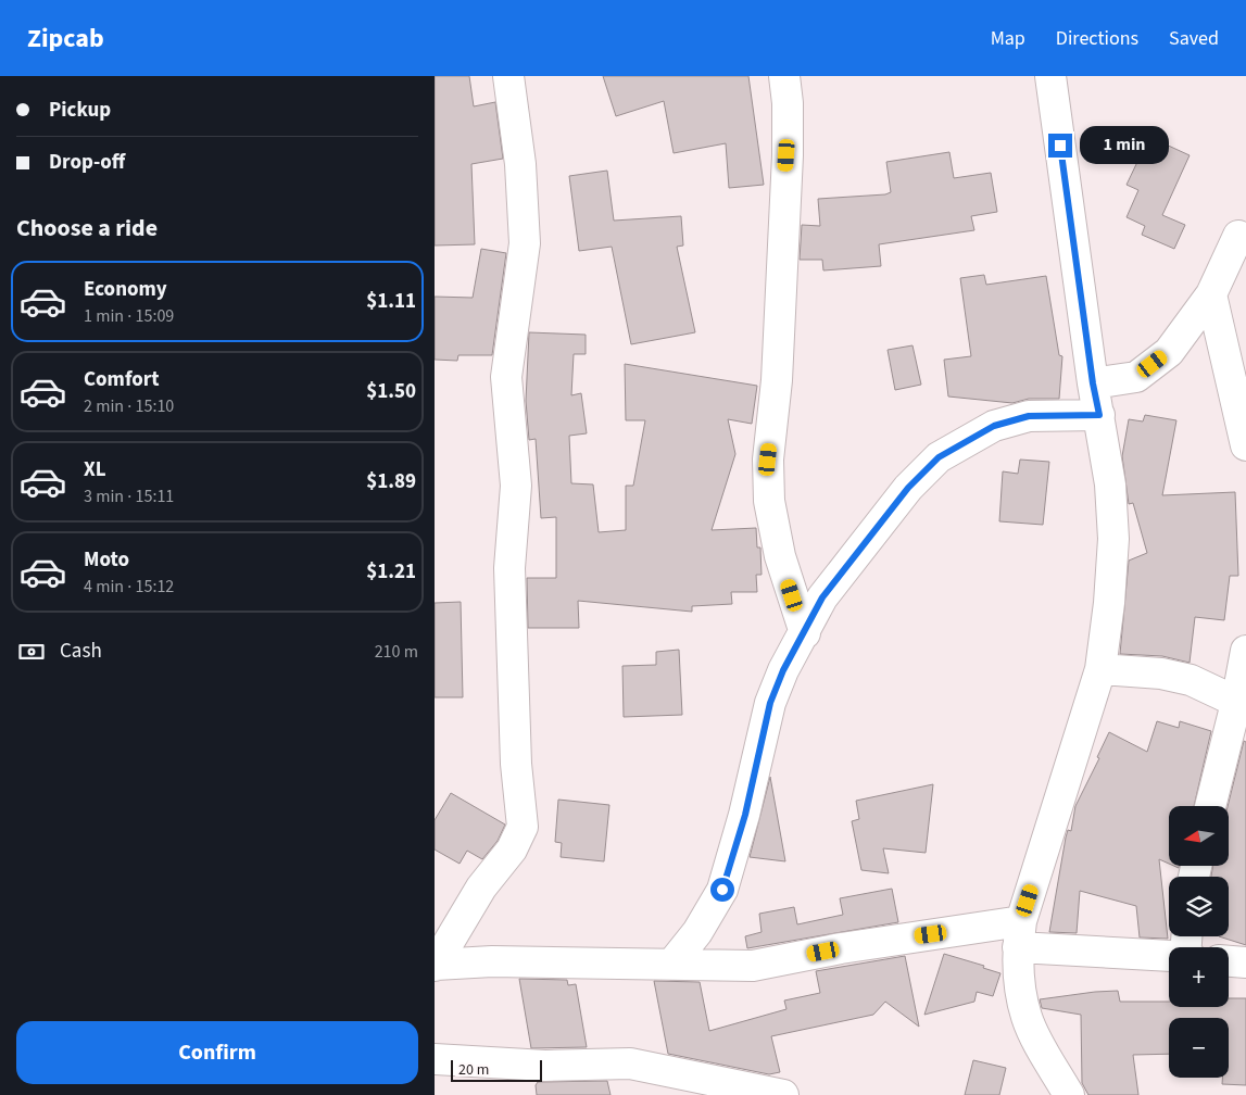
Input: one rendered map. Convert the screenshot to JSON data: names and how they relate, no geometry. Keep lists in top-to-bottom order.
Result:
{
  "scale_bar": "20 m",
  "north": "left",
  "page": {
    "header": "Zipcab",
    "nav": ["Map", "Directions", "Saved"],
    "banner": ["Pickup", "Drop-off"],
    "bubble": "1 min",
    "heading": "Choose a ride",
    "list": [
      {
        "name": "Economy",
        "note": "1 min · 15:09",
        "value": "$1.11"
      },
      {
        "name": "Comfort",
        "note": "2 min · 15:10",
        "value": "$1.50"
      },
      {
        "name": "XL",
        "note": "3 min · 15:11",
        "value": "$1.89"
      },
      {
        "name": "Moto",
        "note": "4 min · 15:12",
        "value": "$1.21"
      }
    ],
    "pay": ["Cash", "210 m"],
    "map_buttons": ["+", "−"],
    "buttons": "Confirm",
    "scale": "20 m"
  }
}
